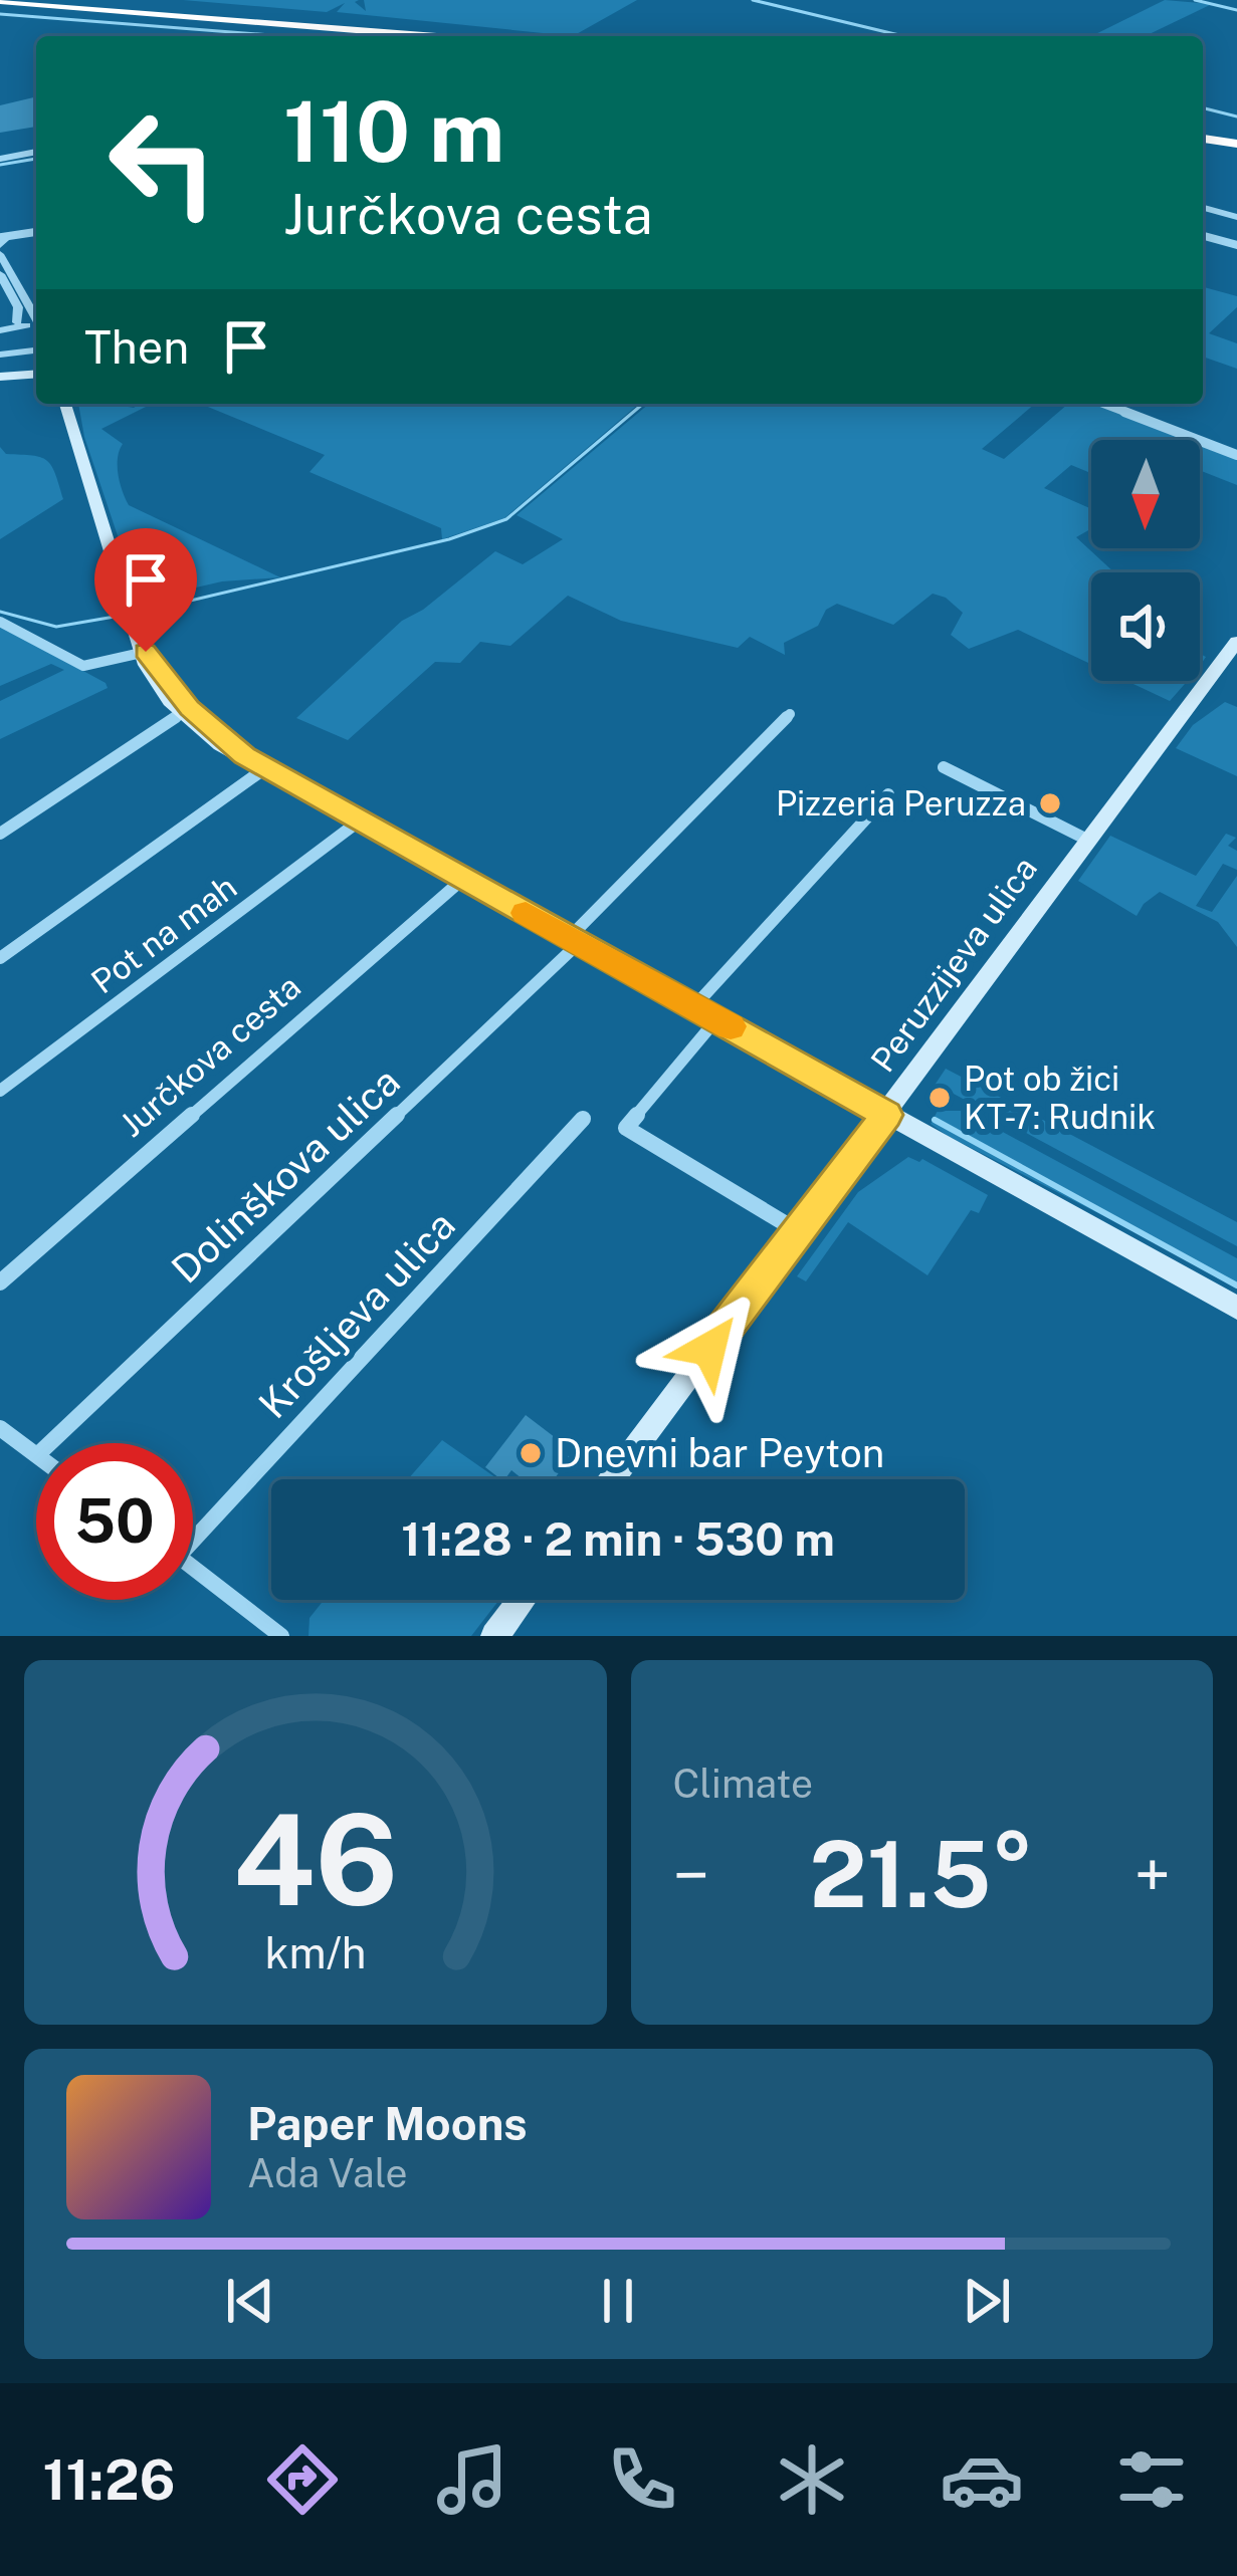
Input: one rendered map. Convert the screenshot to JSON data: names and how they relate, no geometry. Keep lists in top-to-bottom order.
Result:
{
  "streets": {
    "main road": ["Peruzzijeva ulica"],
    "street": [
      "Pot na mah",
      "Jurčkova cesta",
      "Dolinškova ulica",
      "Krošljeva ulica"
    ]
  },
  "places": ["Pizzeria Peruzza", "Pot ob žici KT-7: Rudnik", "Dnevni bar Peyton"],
  "north": "bottom",
  "page": {
    "turn": ["110 m", "Jurčkova cesta"],
    "then": "Then",
    "limit": "50",
    "trip": "11:28 · 2 min · 530 m",
    "tile": "Climate",
    "heat": ["−", "21.5°", "+"],
    "song": ["Paper Moons", "Ada Vale"],
    "tabs": "11:26",
    "gauge": ["46", "km/h"]
  }
}
